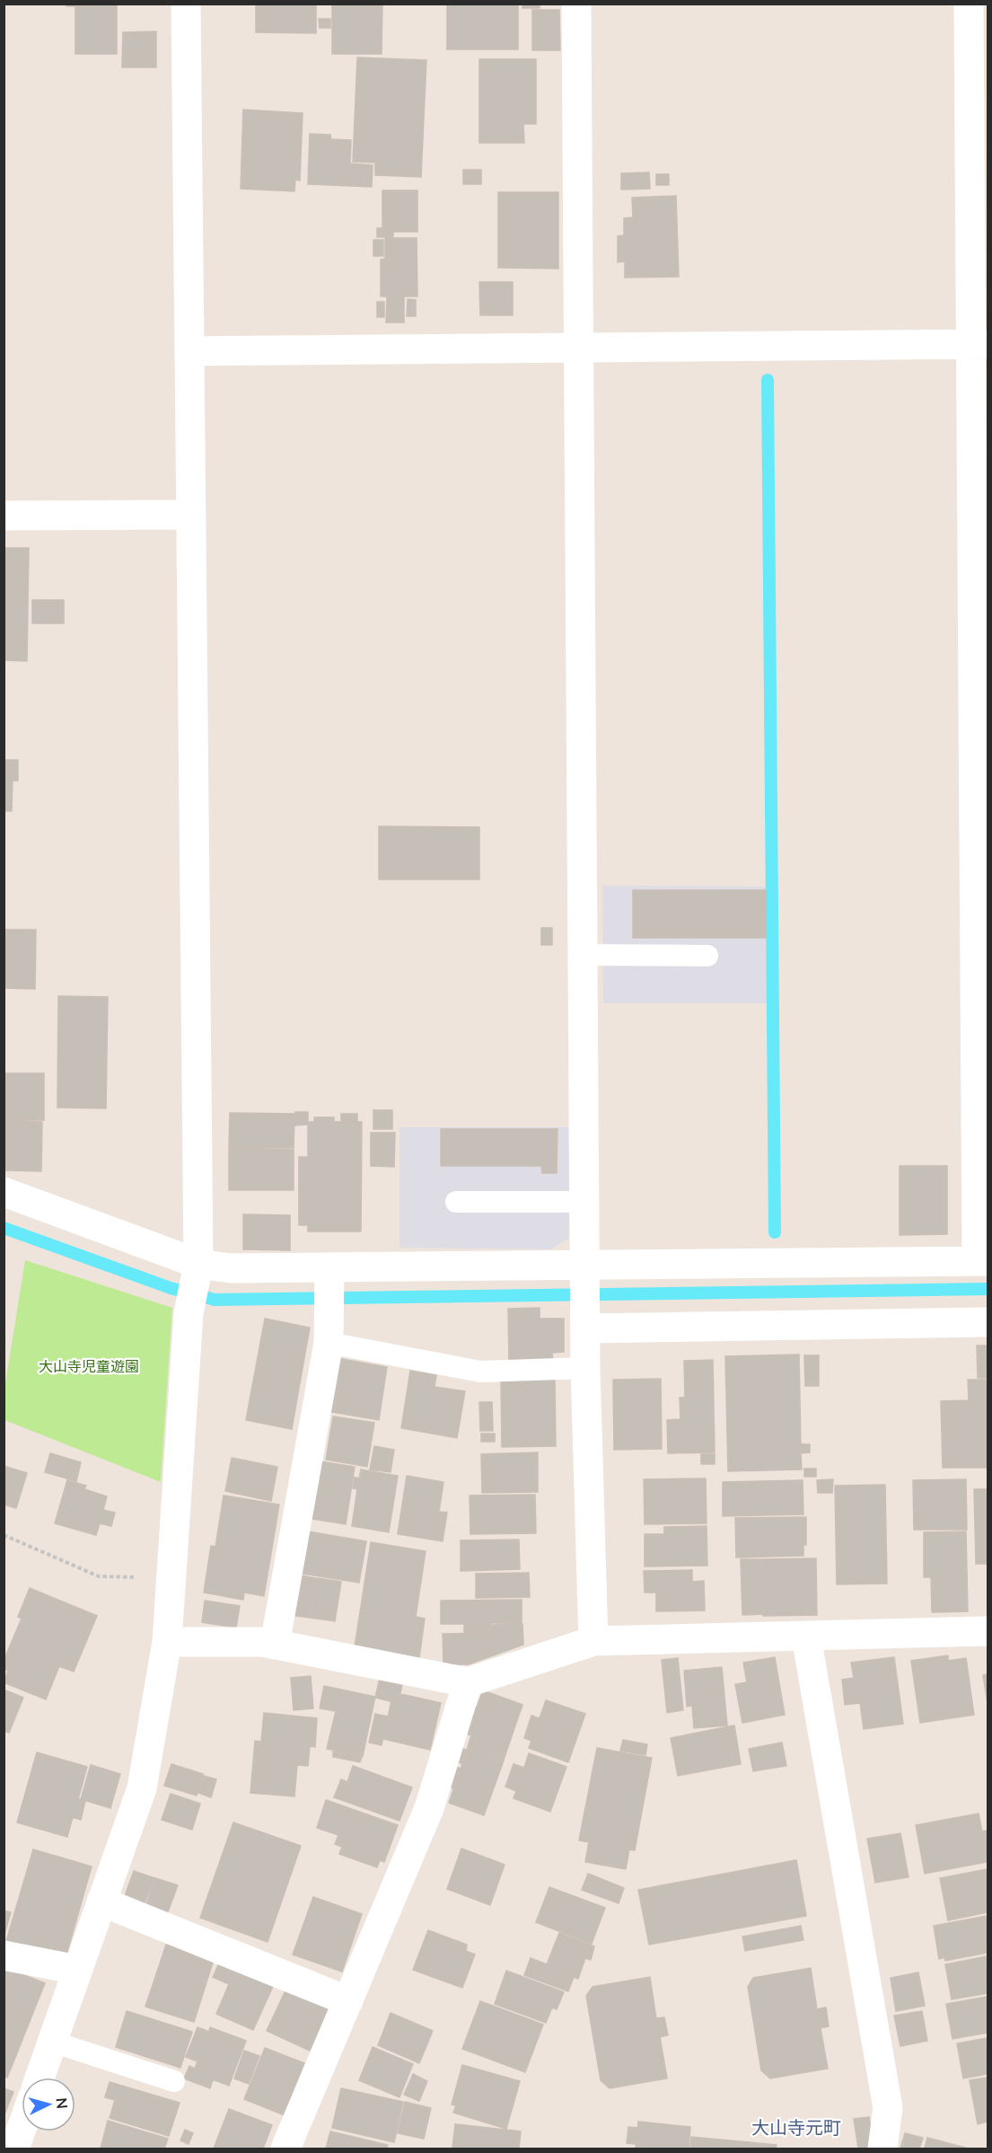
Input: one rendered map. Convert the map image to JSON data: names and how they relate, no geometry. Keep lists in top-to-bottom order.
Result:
{
  "districts": ["大山寺元町"],
  "parks": ["大山寺児童遊園"],
  "north": "right"
}
